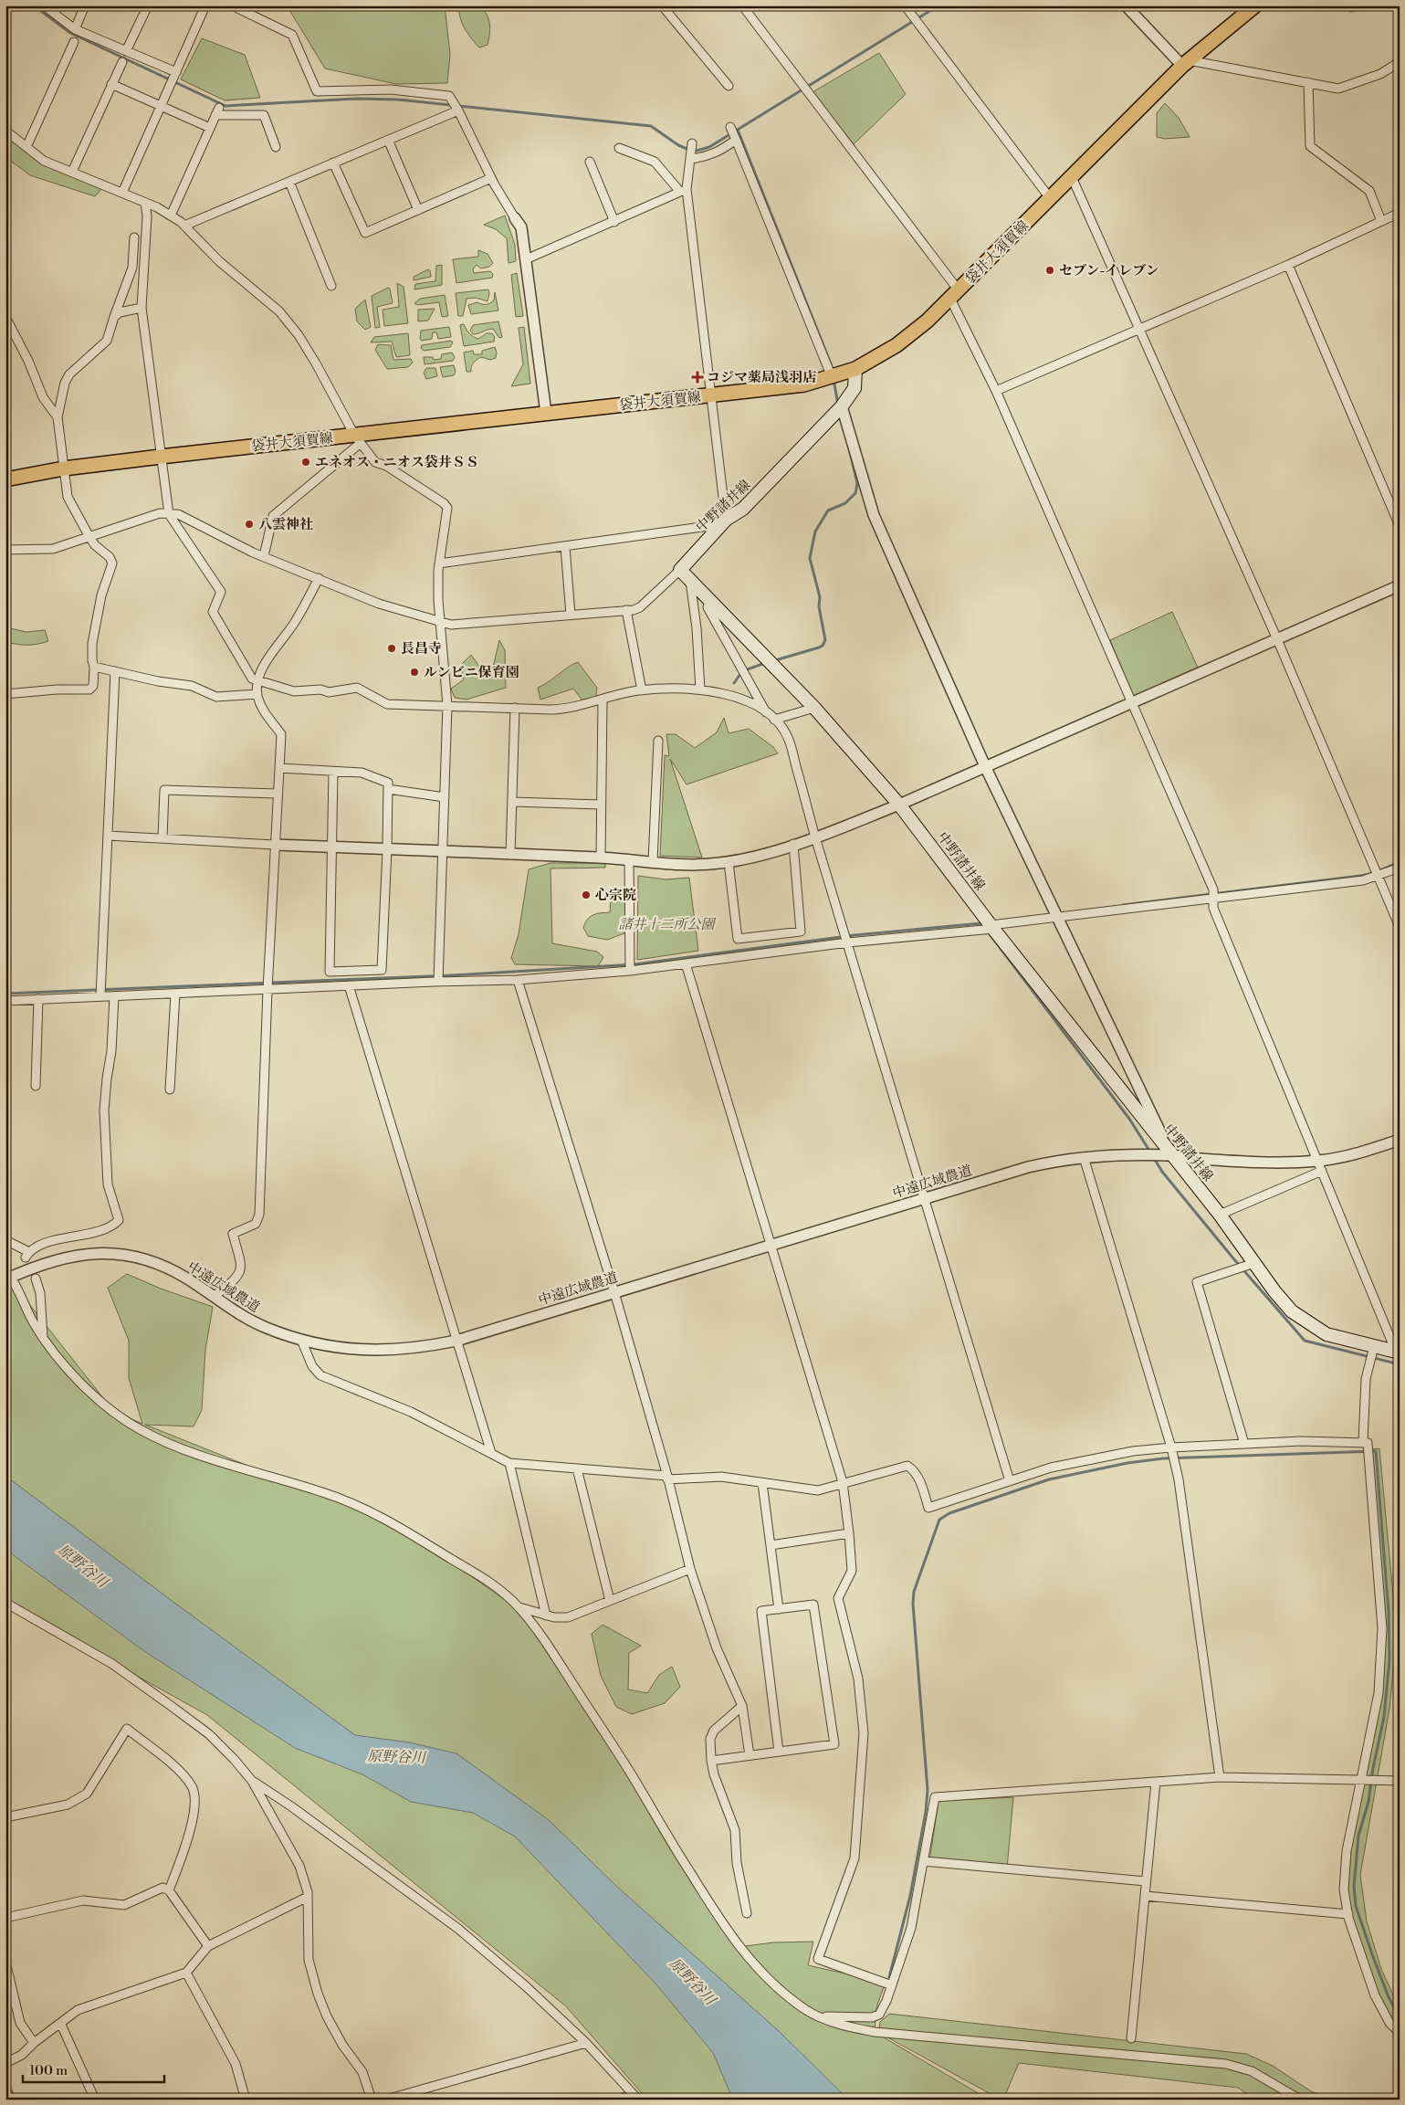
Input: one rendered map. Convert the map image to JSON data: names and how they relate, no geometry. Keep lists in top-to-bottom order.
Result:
{
  "streets": {
    "main road": ["袋井大須賀線", "中野諸井線"],
    "street": ["中遠広域農道"]
  },
  "crossings": [
    ["袋井大須賀線", "中野諸井線"],
    ["中野諸井線", "中遠広域農道"]
  ],
  "water": ["原野谷川"],
  "parks": ["諸井十二所公園"],
  "places": {
    "other": [
      "セブン-イレブン",
      "エネオス・ニオス袋井ＳＳ",
      "八雲神社",
      "長昌寺",
      "ルンビニ保育園",
      "心宗院"
    ],
    "health": ["コジマ薬局浅羽店"]
  },
  "scale_bar": "100 m"
}
